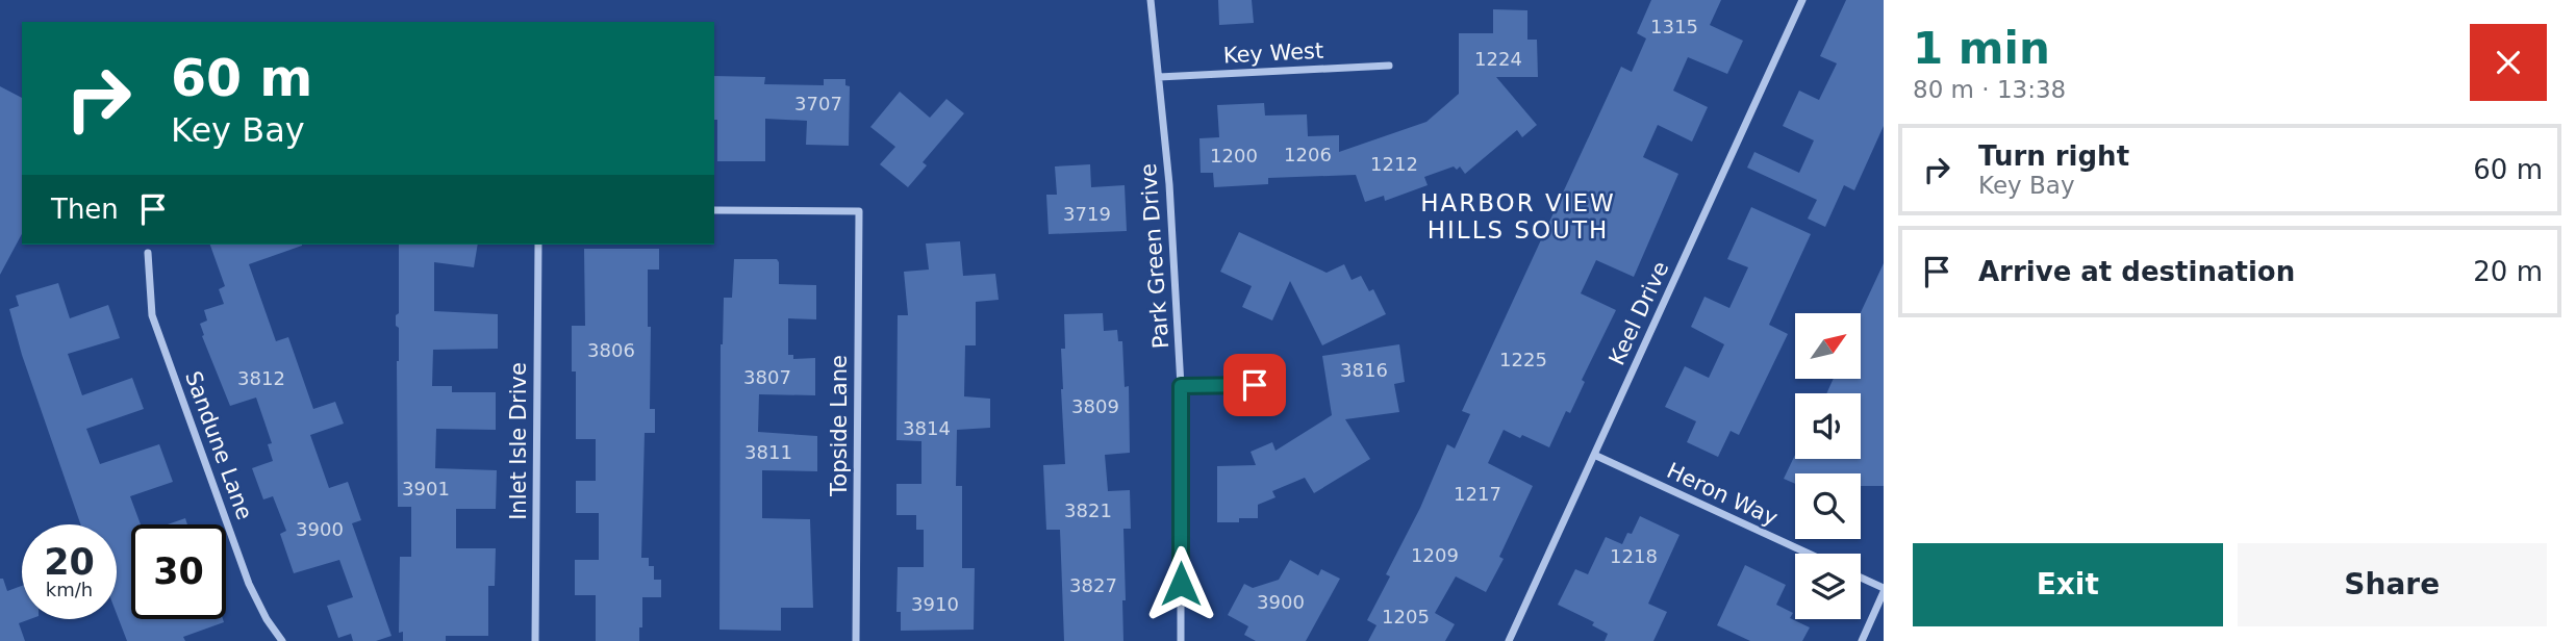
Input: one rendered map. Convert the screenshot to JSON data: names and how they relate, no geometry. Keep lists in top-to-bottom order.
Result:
{
  "streets": {
    "street": [
      "Key West",
      "Park Green Drive",
      "Keel Drive",
      "Topside Lane",
      "Inlet Isle Drive",
      "Sandune Lane",
      "Heron Way"
    ]
  },
  "crossings": [
    ["Key West", "Park Green Drive"],
    ["Keel Drive", "Heron Way"]
  ],
  "districts": ["HARBOR VIEW HILLS SOUTH"],
  "house_numbers": [
    "1315",
    "1224",
    "3707",
    "1206",
    "1200",
    "1212",
    "3719",
    "3806",
    "1225",
    "3816",
    "3807",
    "3812",
    "3809",
    "3814",
    "3811",
    "3901",
    "1217",
    "3821",
    "3900",
    "1209",
    "1218",
    "3827",
    "3900",
    "3910",
    "1205"
  ],
  "north": "top right",
  "page": {
    "heading": ["1 min", "80 m · 13:38"],
    "turn": ["60 m", "Key Bay"],
    "list": [
      {
        "name": "Turn right",
        "note": "Key Bay",
        "value": "60 m"
      },
      {
        "name": "Arrive at destination",
        "value": "20 m"
      }
    ],
    "then": "Then",
    "speed": "20 km/h",
    "limit": "30",
    "buttons": ["Exit", "Share"]
  }
}
